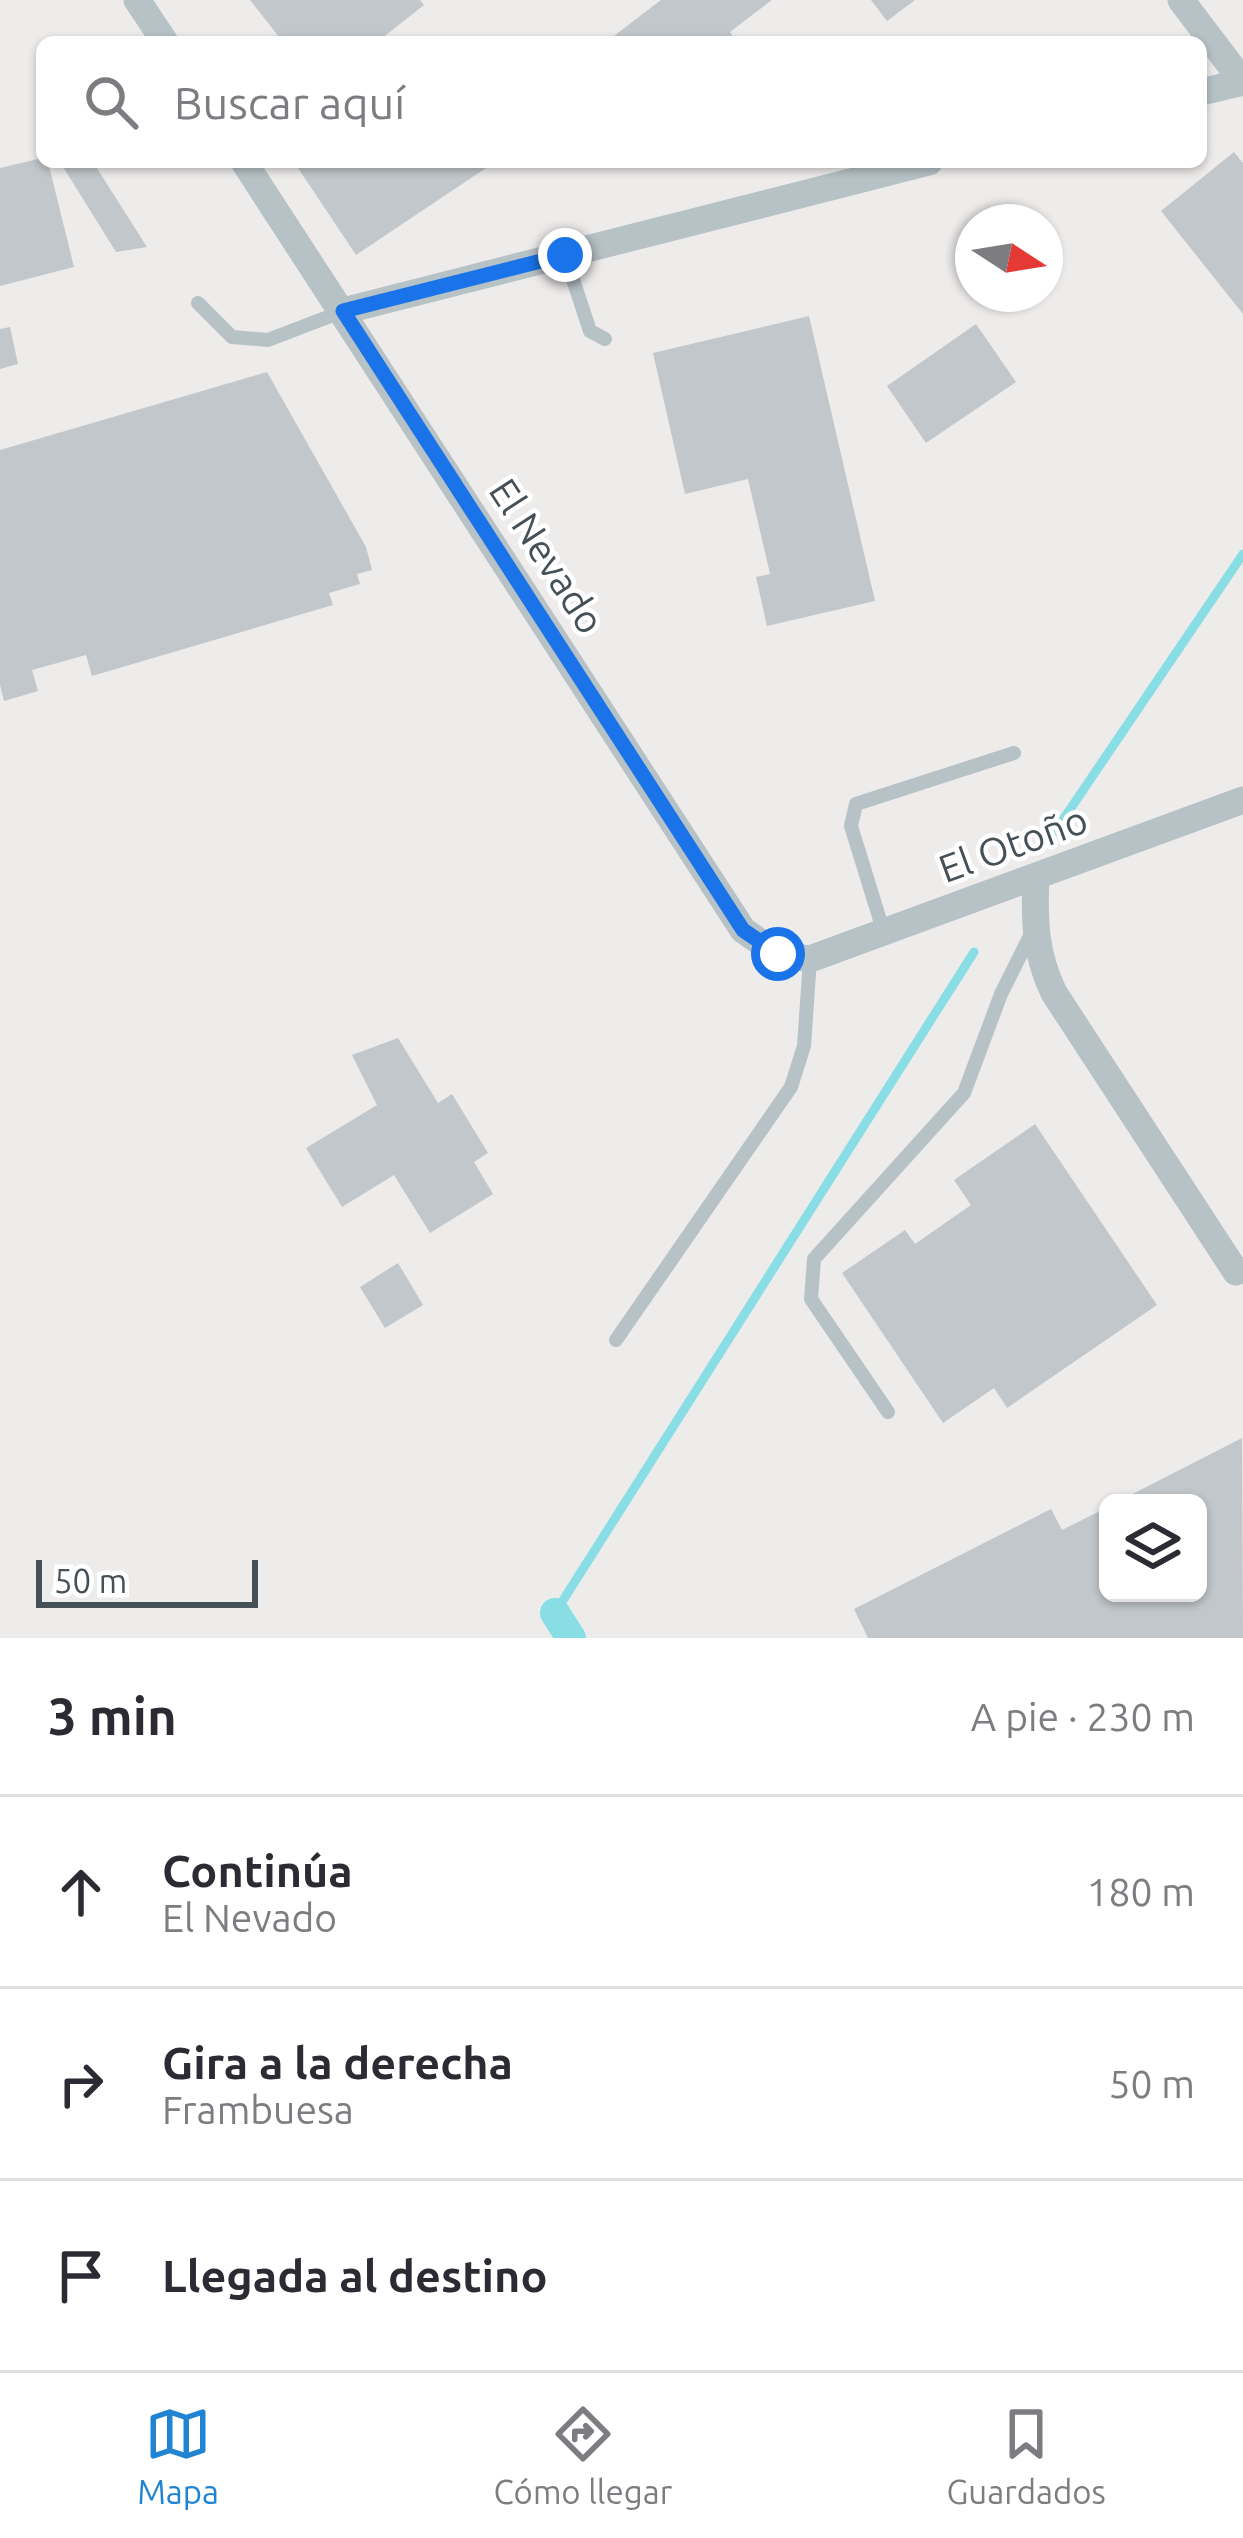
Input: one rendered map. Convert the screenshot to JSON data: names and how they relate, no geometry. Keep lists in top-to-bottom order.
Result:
{
  "streets": {
    "street": ["El Nevado", "El Otoño"]
  },
  "crossings": [
    ["El Nevado", "El Otoño"]
  ],
  "scale_bar": "50 m",
  "north": "right",
  "page": {
    "search": "Buscar aquí",
    "scale": "50 m",
    "heading": ["3 min", "A pie · 230 m"],
    "list": [
      ["Continúa", "El Nevado", "180 m"],
      ["Gira a la derecha", "Frambuesa", "50 m"],
      "Llegada al destino"
    ],
    "nav": ["Mapa", "Cómo llegar", "Guardados"]
  }
}
